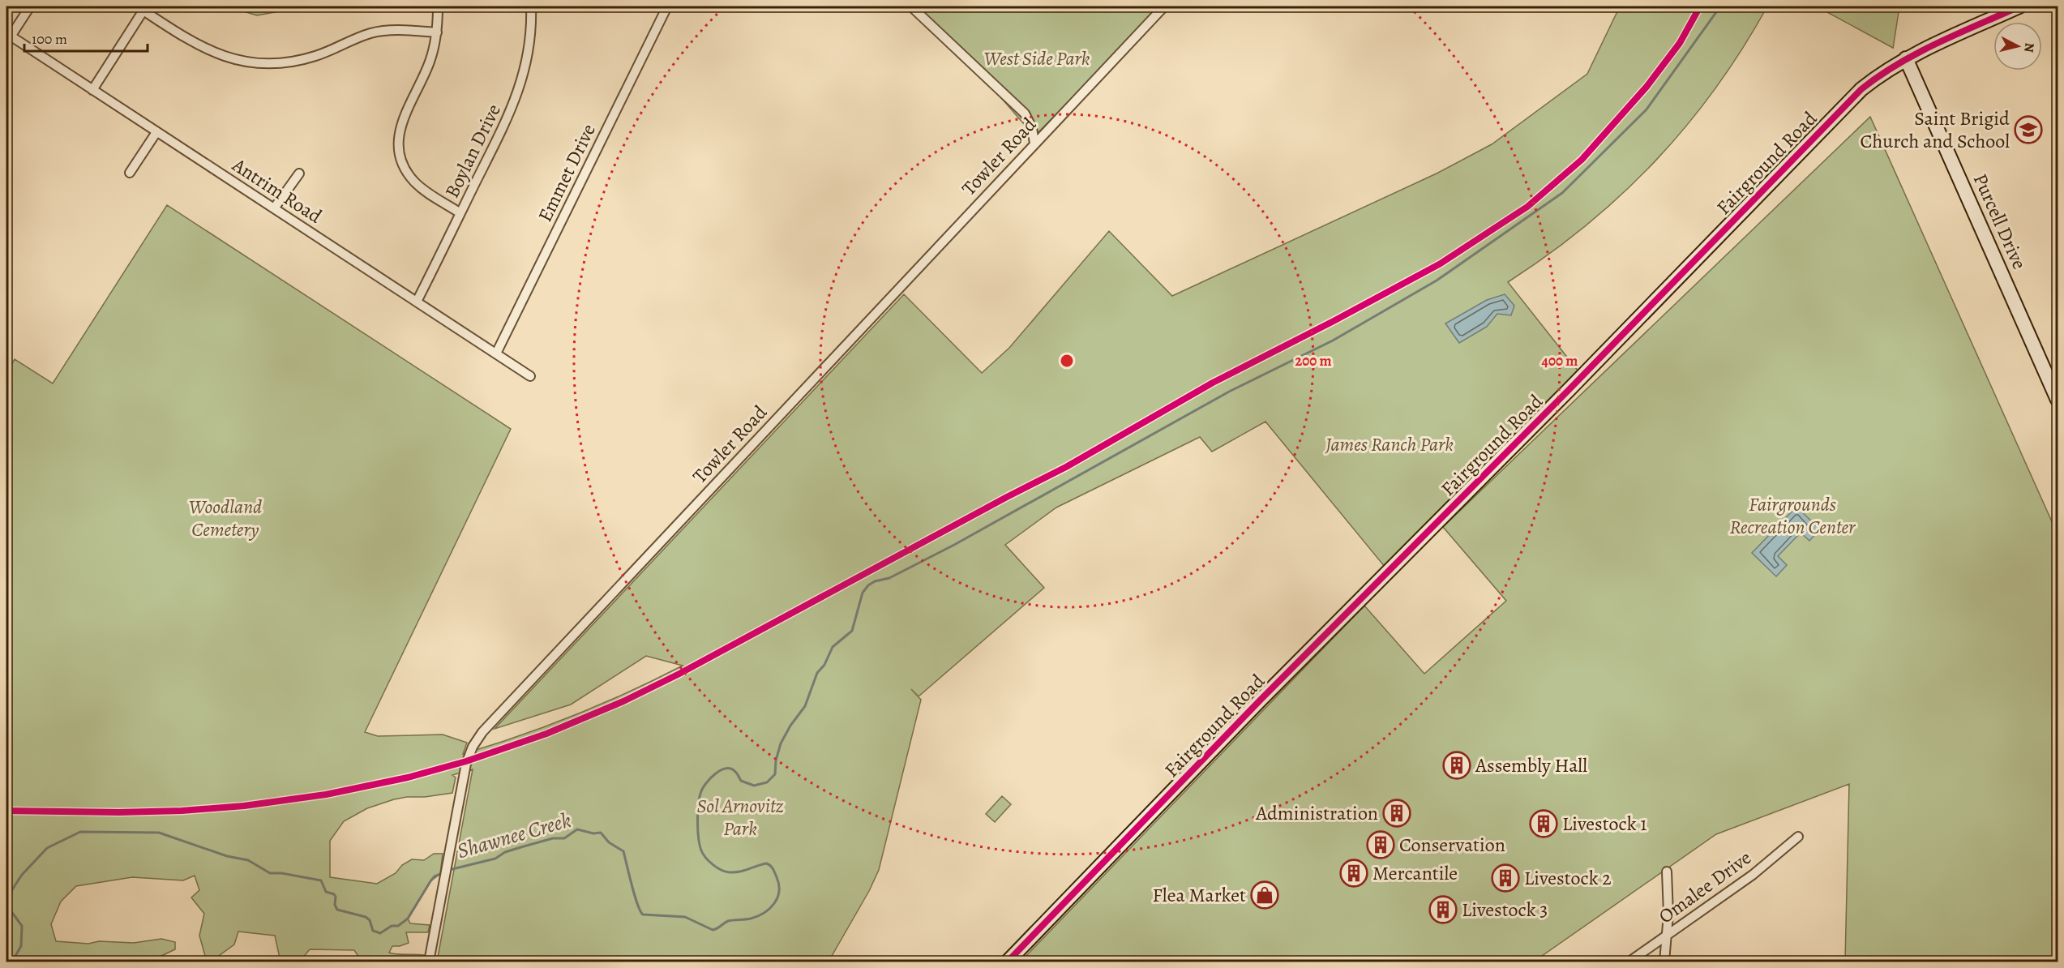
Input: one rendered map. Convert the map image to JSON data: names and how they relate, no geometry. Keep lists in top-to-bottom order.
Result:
{
  "streets": {
    "street": [
      "Boylan Drive",
      "Towler Road",
      "Fairground Road",
      "Emmet Drive",
      "Antrim Road",
      "Purcell Drive",
      "Omalee Drive"
    ]
  },
  "crossings": [
    ["Boylan Drive", "Antrim Road"],
    ["Fairground Road", "Purcell Drive"],
    ["Emmet Drive", "Antrim Road"]
  ],
  "water": ["Shawnee Creek"],
  "parks": [
    "West Side Park",
    "James Ranch Park",
    "Fairgrounds Recreation Center",
    "Woodland Cemetery",
    "Sol Arnovitz Park"
  ],
  "places": {
    "school or university": ["Saint Brigid Church and School"],
    "building": [
      "Assembly Hall",
      "Administration",
      "Livestock 1",
      "Conservation",
      "Mercantile",
      "Livestock 2",
      "Livestock 3"
    ],
    "shop": ["Flea Market"]
  },
  "scale_bar": "100 m",
  "north": "right",
  "rings": ["200 m", "400 m"]
}
